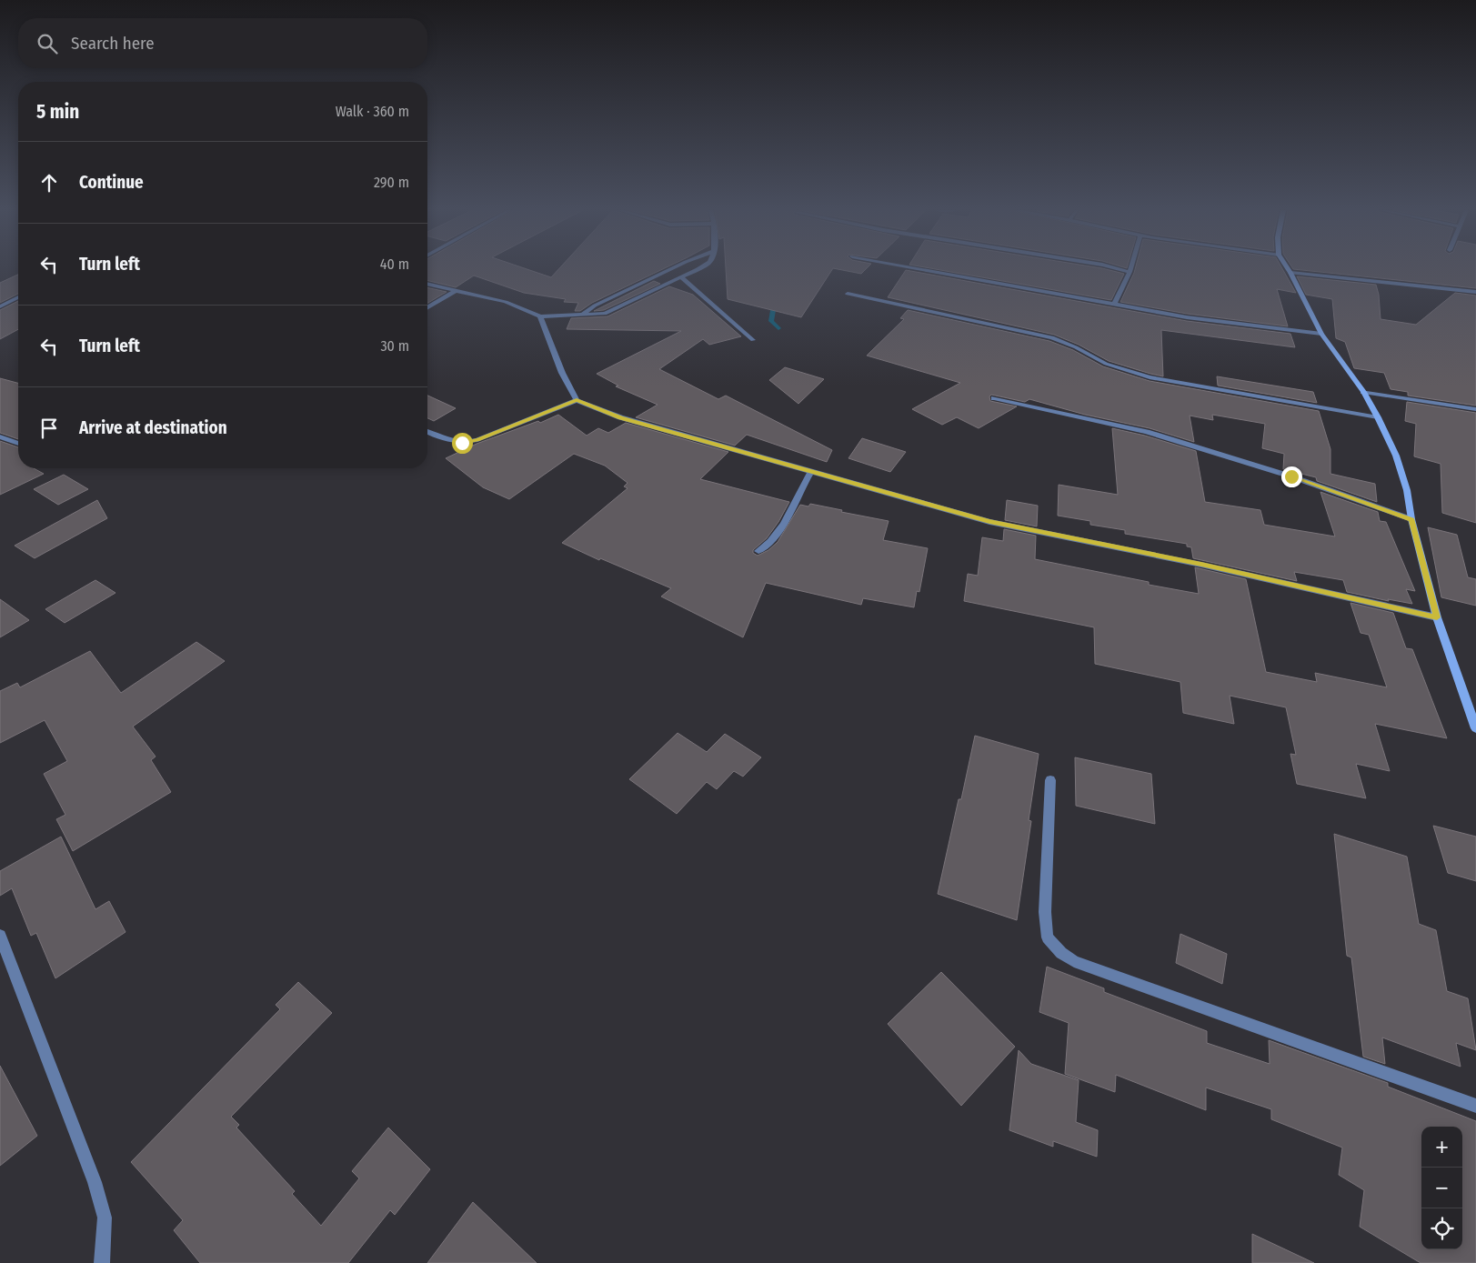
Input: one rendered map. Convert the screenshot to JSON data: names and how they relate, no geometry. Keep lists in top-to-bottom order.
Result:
{
  "page": {
    "search": "Search here",
    "heading": ["5 min", "Walk · 360 m"],
    "list": [
      ["Continue", "290 m"],
      ["Turn left", "40 m"],
      ["Turn left", "30 m"],
      "Arrive at destination"
    ],
    "map_buttons": ["+", "−"]
  }
}
